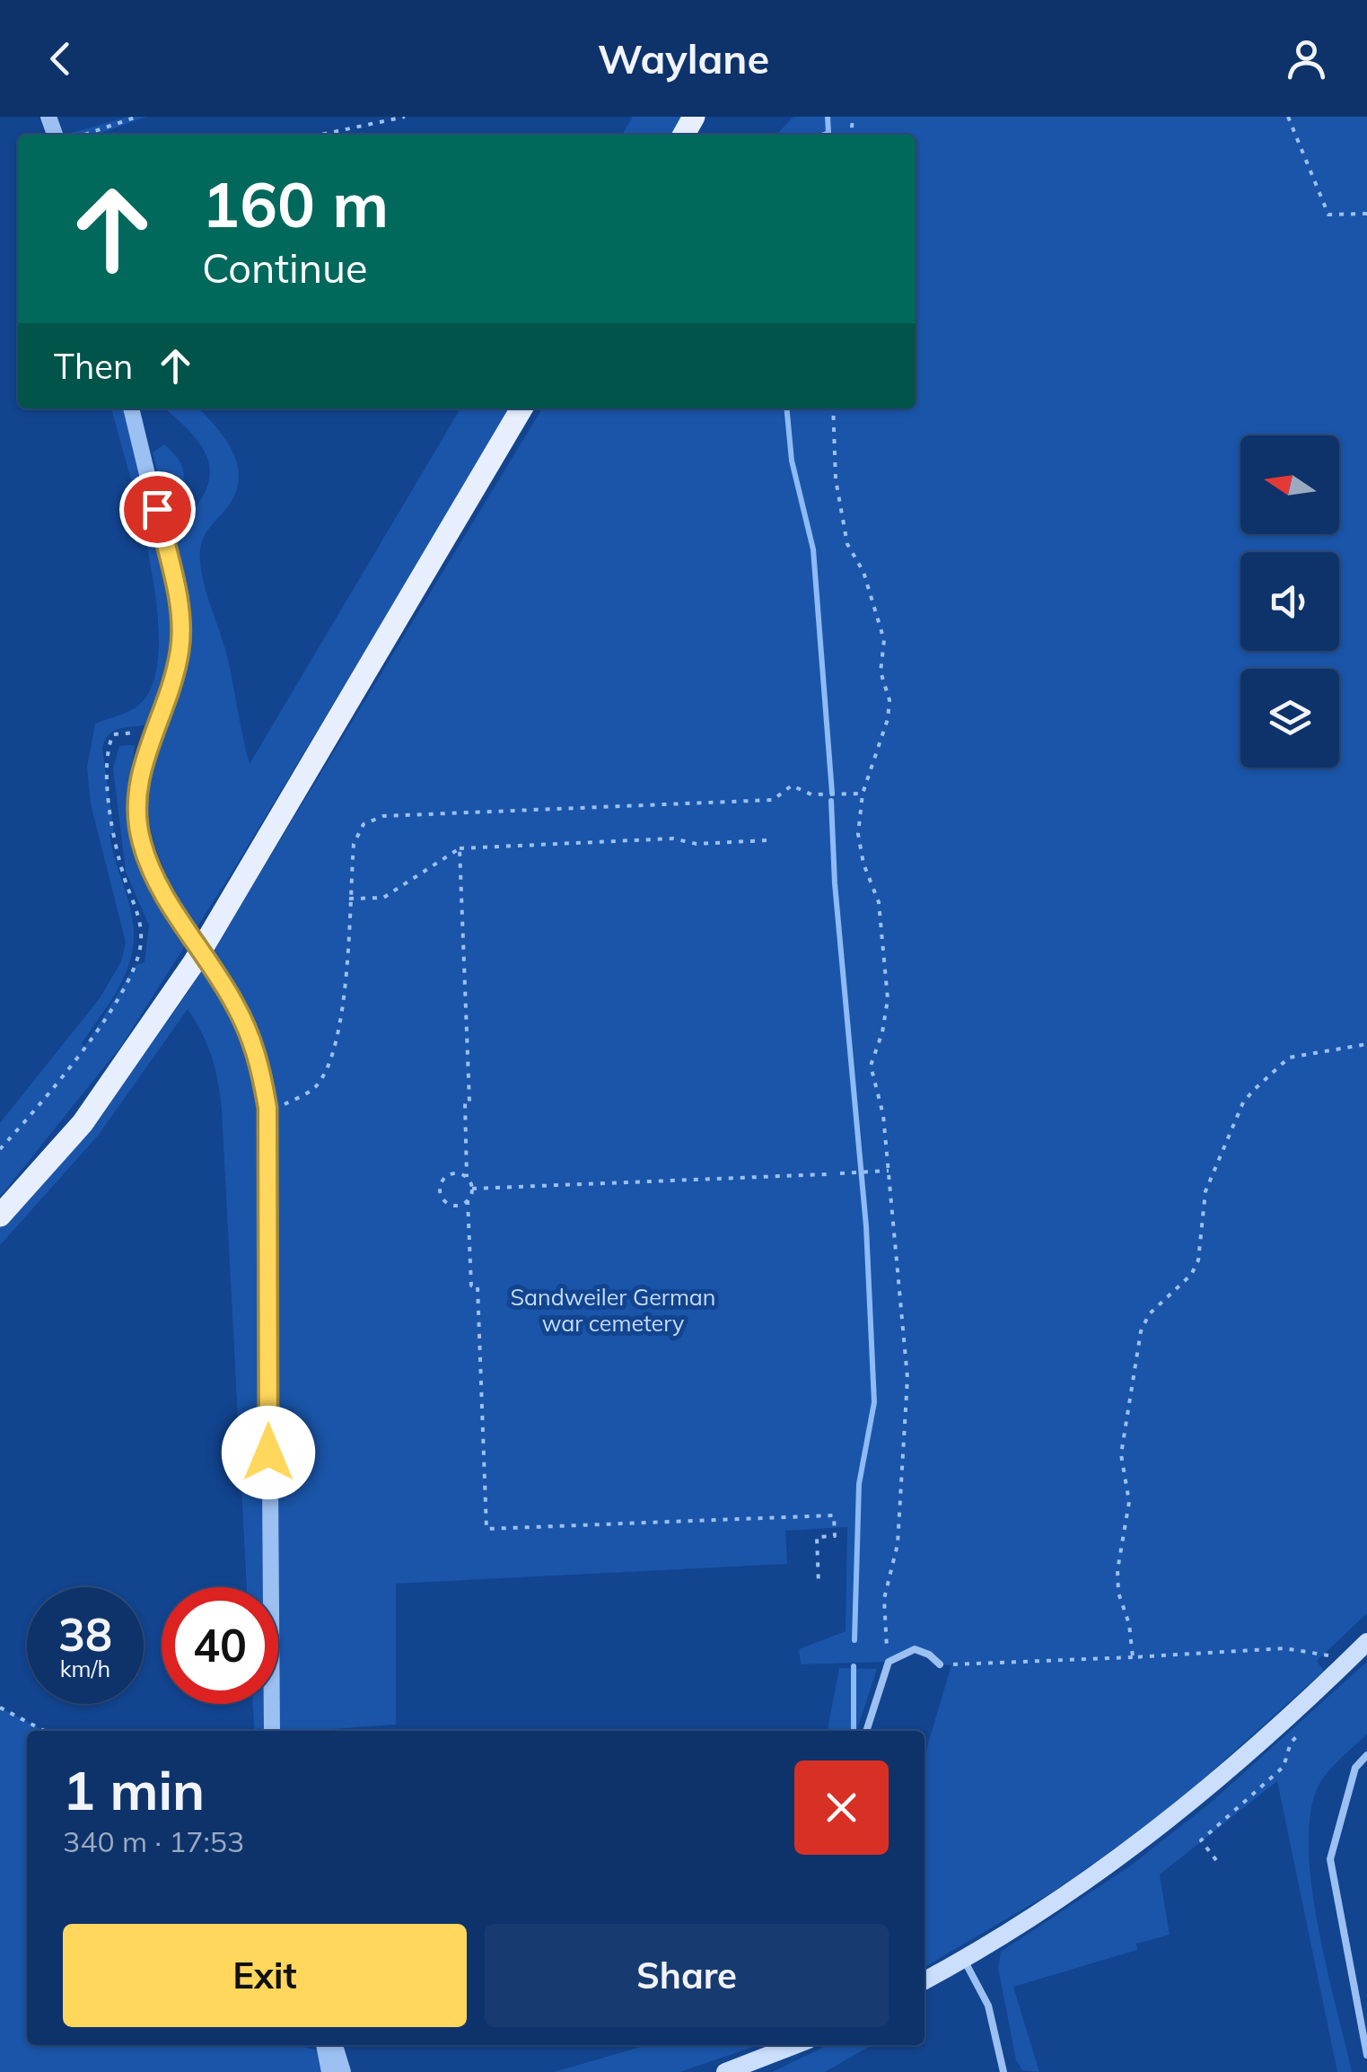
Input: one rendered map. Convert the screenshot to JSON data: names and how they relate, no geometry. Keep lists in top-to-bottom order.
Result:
{
  "parks": ["Sandweiler German war cemetery"],
  "north": "left",
  "page": {
    "header": "Waylane",
    "turn": ["160 m", "Continue"],
    "then": "Then",
    "speed": "38 km/h",
    "limit": "40",
    "heading": ["1 min", "340 m · 17:53"],
    "buttons": ["Exit", "Share"]
  }
}
